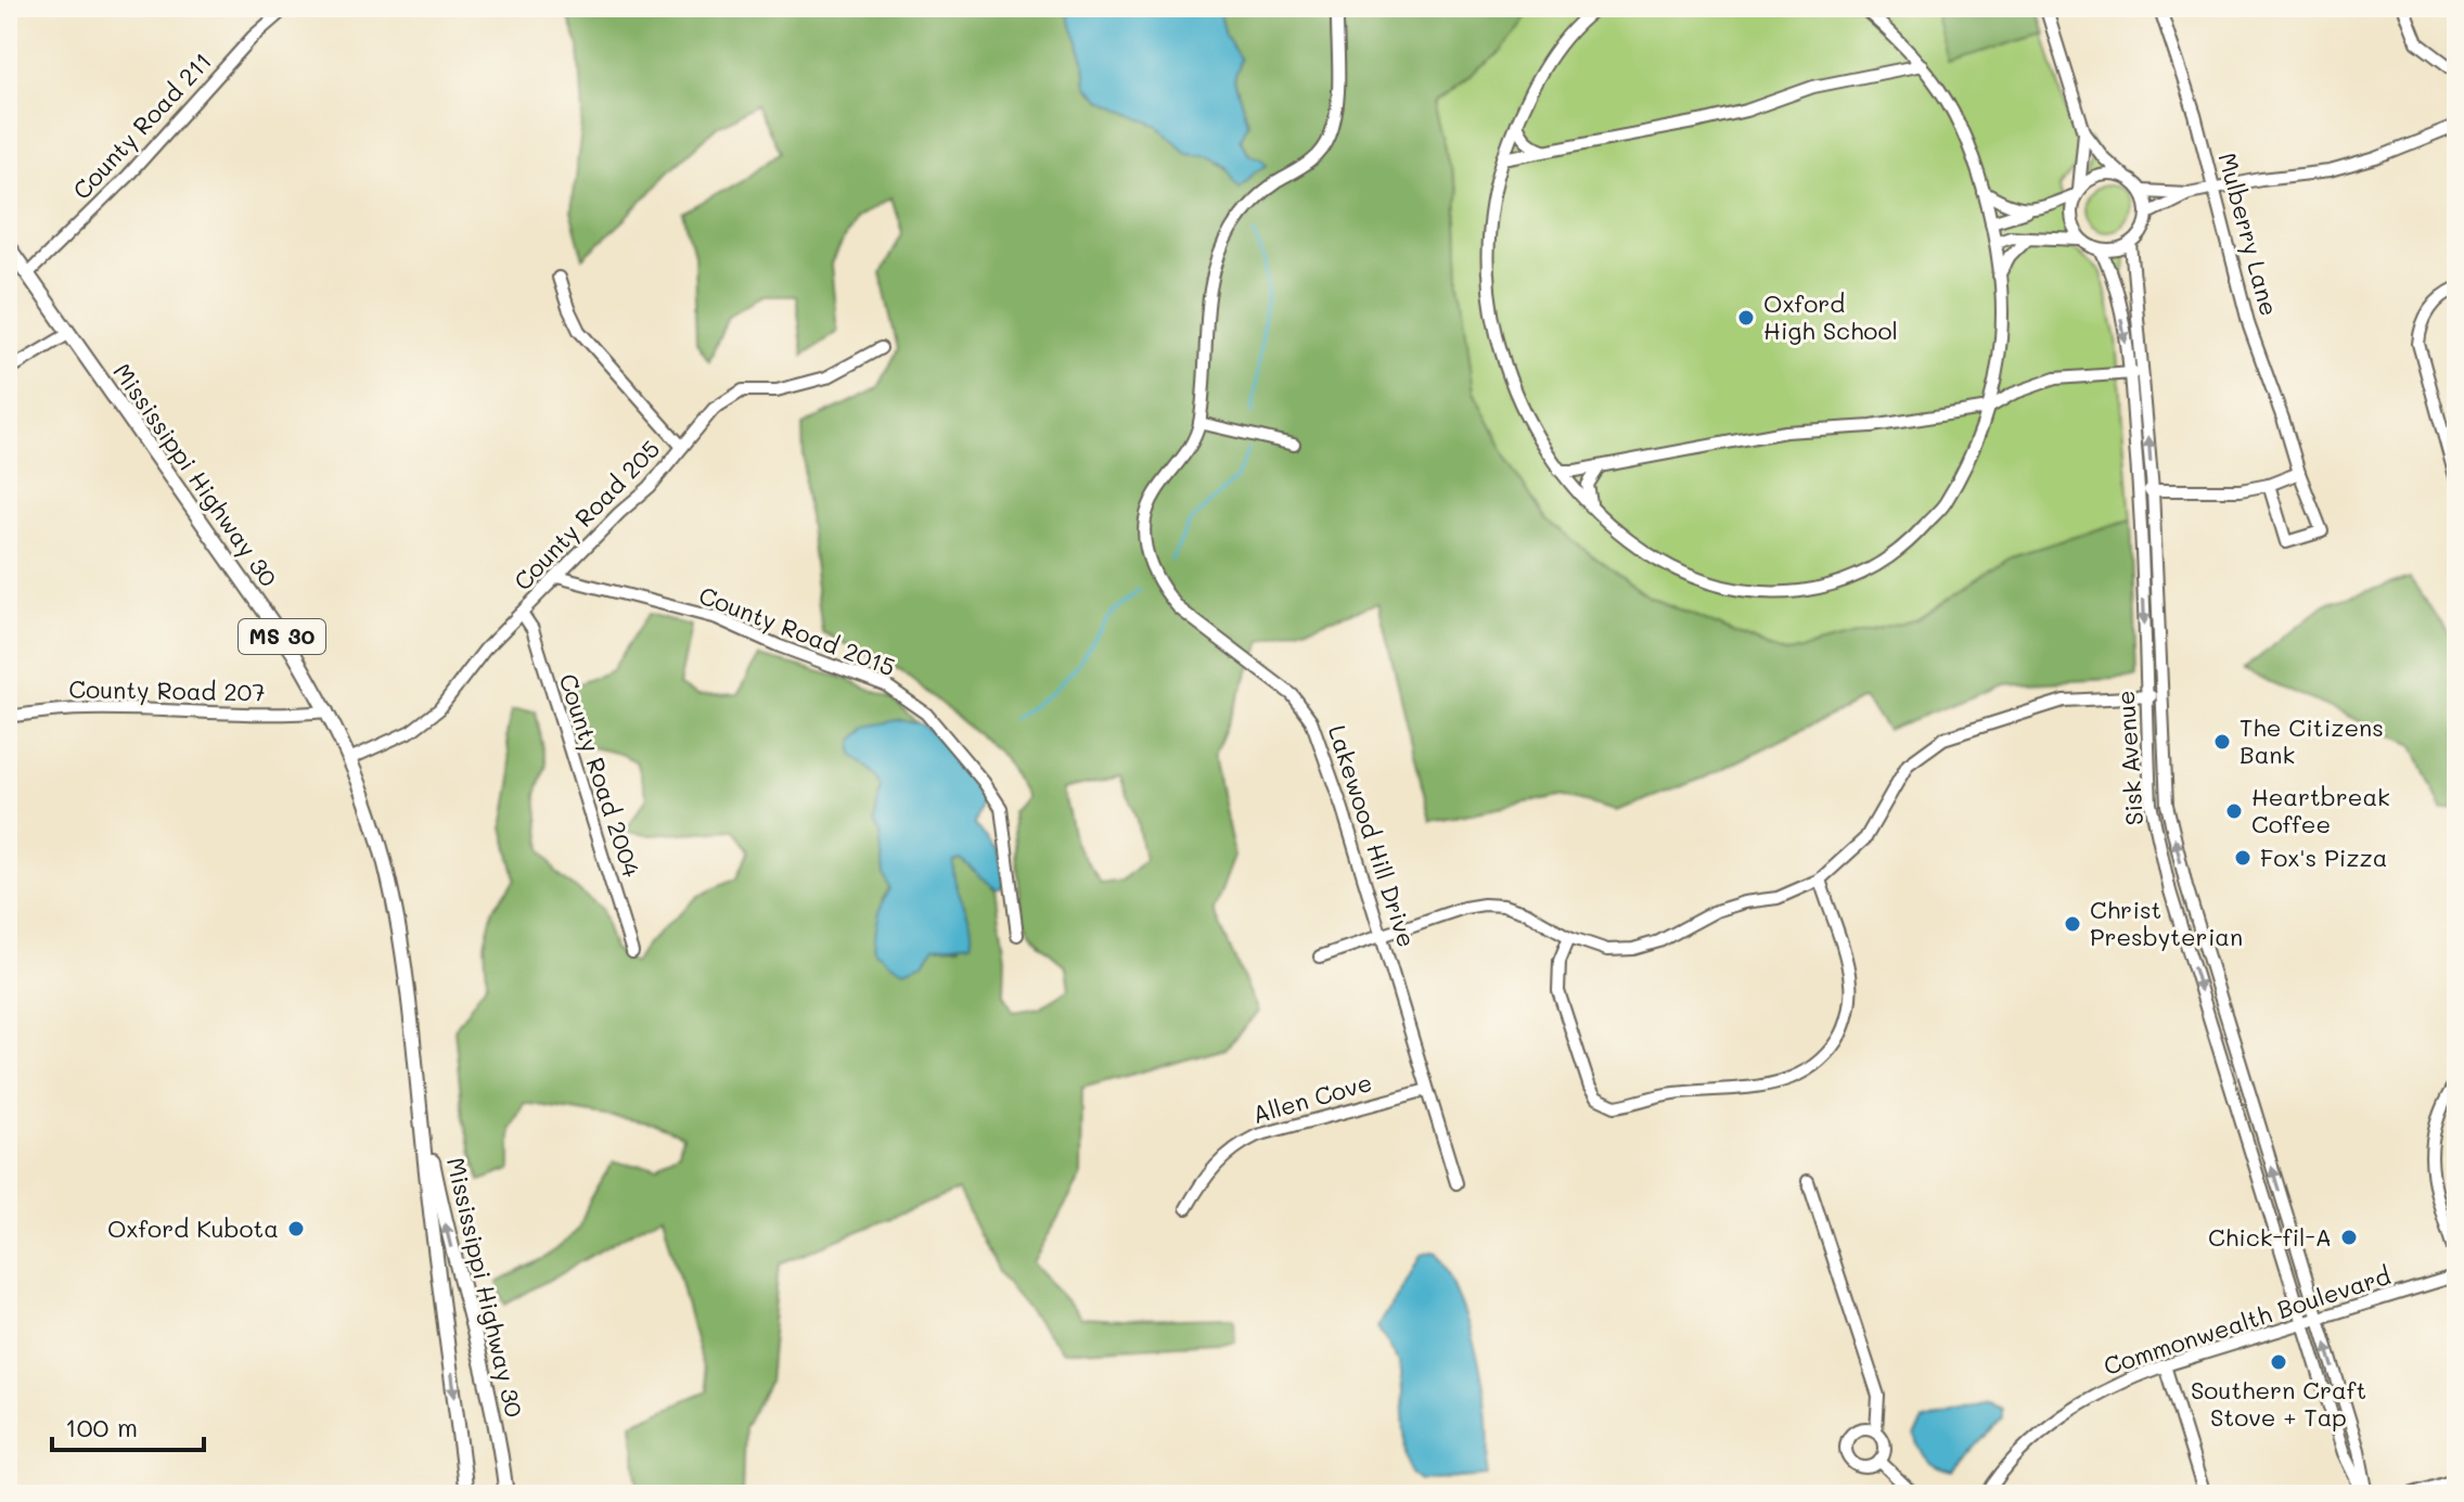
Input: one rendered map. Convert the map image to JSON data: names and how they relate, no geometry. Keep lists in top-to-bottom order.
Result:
{
  "streets": {
    "main road": ["Mississippi Highway 30", "MS 30"],
    "street": [
      "County Road 211",
      "Mulberry Lane",
      "County Road 205",
      "County Road 2015",
      "County Road 207",
      "Sisk Avenue",
      "County Road 2004",
      "Lakewood Hill Drive",
      "Allen Cove",
      "Commonwealth Boulevard"
    ]
  },
  "crossings": [
    ["County Road 211", "Mississippi Highway 30"],
    ["Mississippi Highway 30", "County Road 205"],
    ["Mississippi Highway 30", "County Road 207"],
    ["County Road 205", "County Road 2015"],
    ["County Road 205", "County Road 2004"],
    ["Sisk Avenue", "Commonwealth Boulevard"],
    ["Lakewood Hill Drive", "Allen Cove"]
  ],
  "places": [
    "Oxford High School",
    "The Citizens Bank",
    "Heartbreak Coffee",
    "Fox's Pizza",
    "Christ Presbyterian",
    "Oxford Kubota",
    "Chick-fil-A",
    "Southern Craft Stove + Tap"
  ],
  "scale_bar": "100 m"
}
